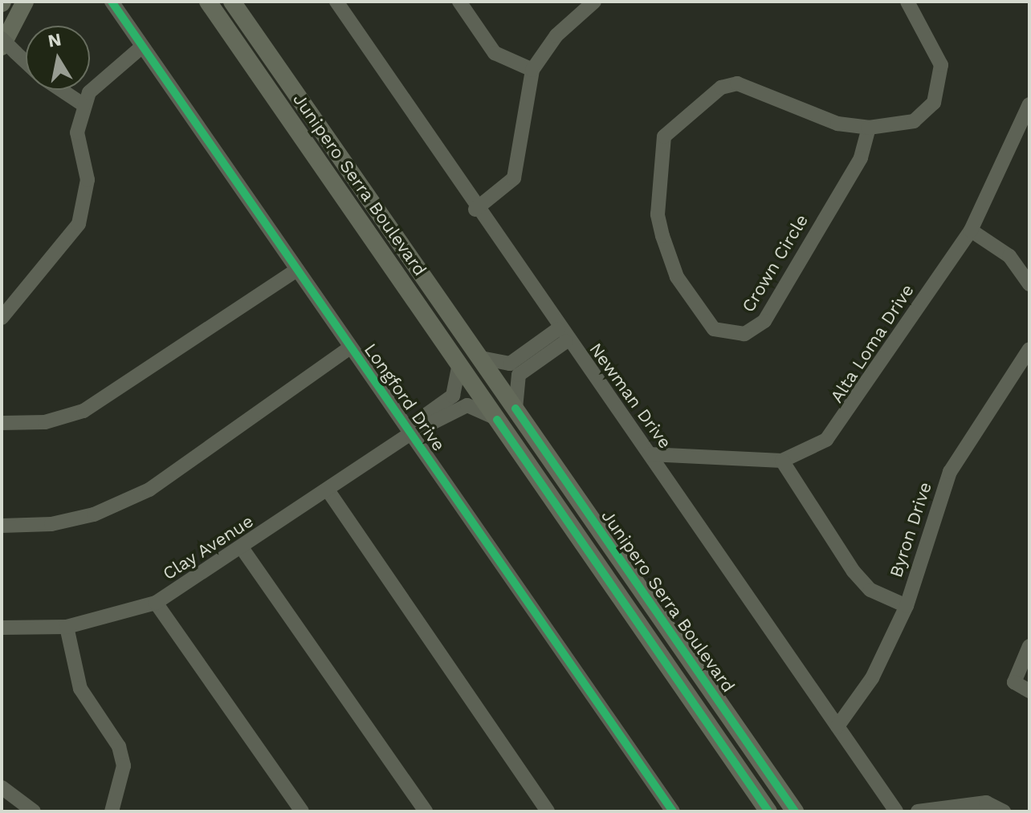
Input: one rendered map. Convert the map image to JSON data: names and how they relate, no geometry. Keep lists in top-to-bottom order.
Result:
{
  "streets": {
    "main road": ["Junipero Serra Boulevard"],
    "street": [
      "Crown Circle",
      "Alta Loma Drive",
      "Newman Drive",
      "Longford Drive",
      "Byron Drive",
      "Clay Avenue"
    ]
  },
  "crossings": [
    ["Junipero Serra Boulevard", "Clay Avenue"],
    ["Alta Loma Drive", "Newman Drive"],
    ["Newman Drive", "Byron Drive"],
    ["Longford Drive", "Clay Avenue"]
  ],
  "north": "top"
}
